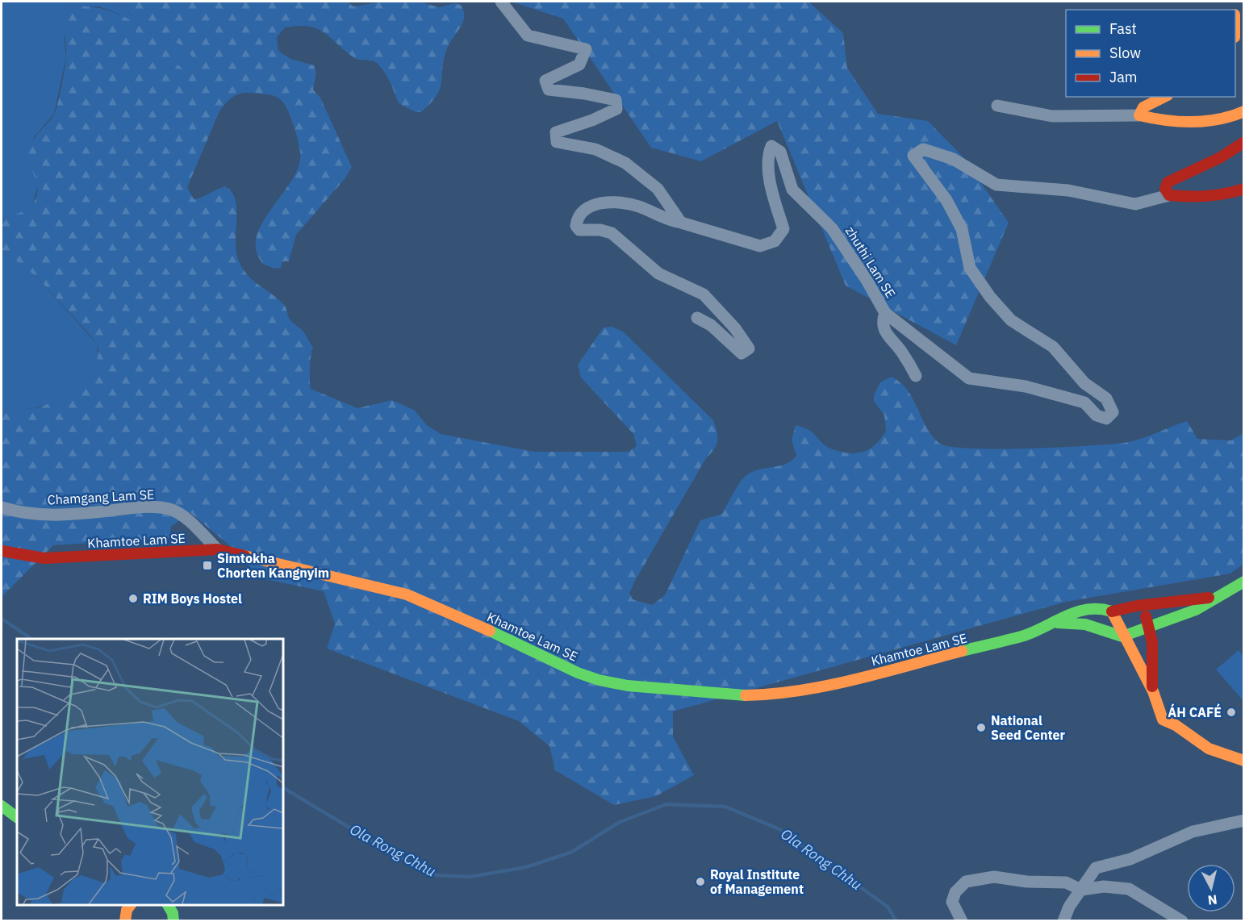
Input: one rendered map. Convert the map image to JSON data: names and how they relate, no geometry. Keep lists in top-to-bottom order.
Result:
{
  "streets": {
    "main road": ["Khamtoe Lam SE"],
    "street": ["zhuthi Lam SE", "Chamgang Lam SE"]
  },
  "crossings": [
    ["Chamgang Lam SE", "Khamtoe Lam SE"]
  ],
  "water": ["Ola Rong Chhu"],
  "places": {
    "transit": ["Simtokha Chorten Kangnyim"],
    "other": [
      "RIM Boys Hostel",
      "ÁH CAFÉ",
      "National Seed Center",
      "Royal Institute of Management"
    ]
  },
  "legend": ["Fast", "Slow", "Jam"],
  "north": "bottom"
}
